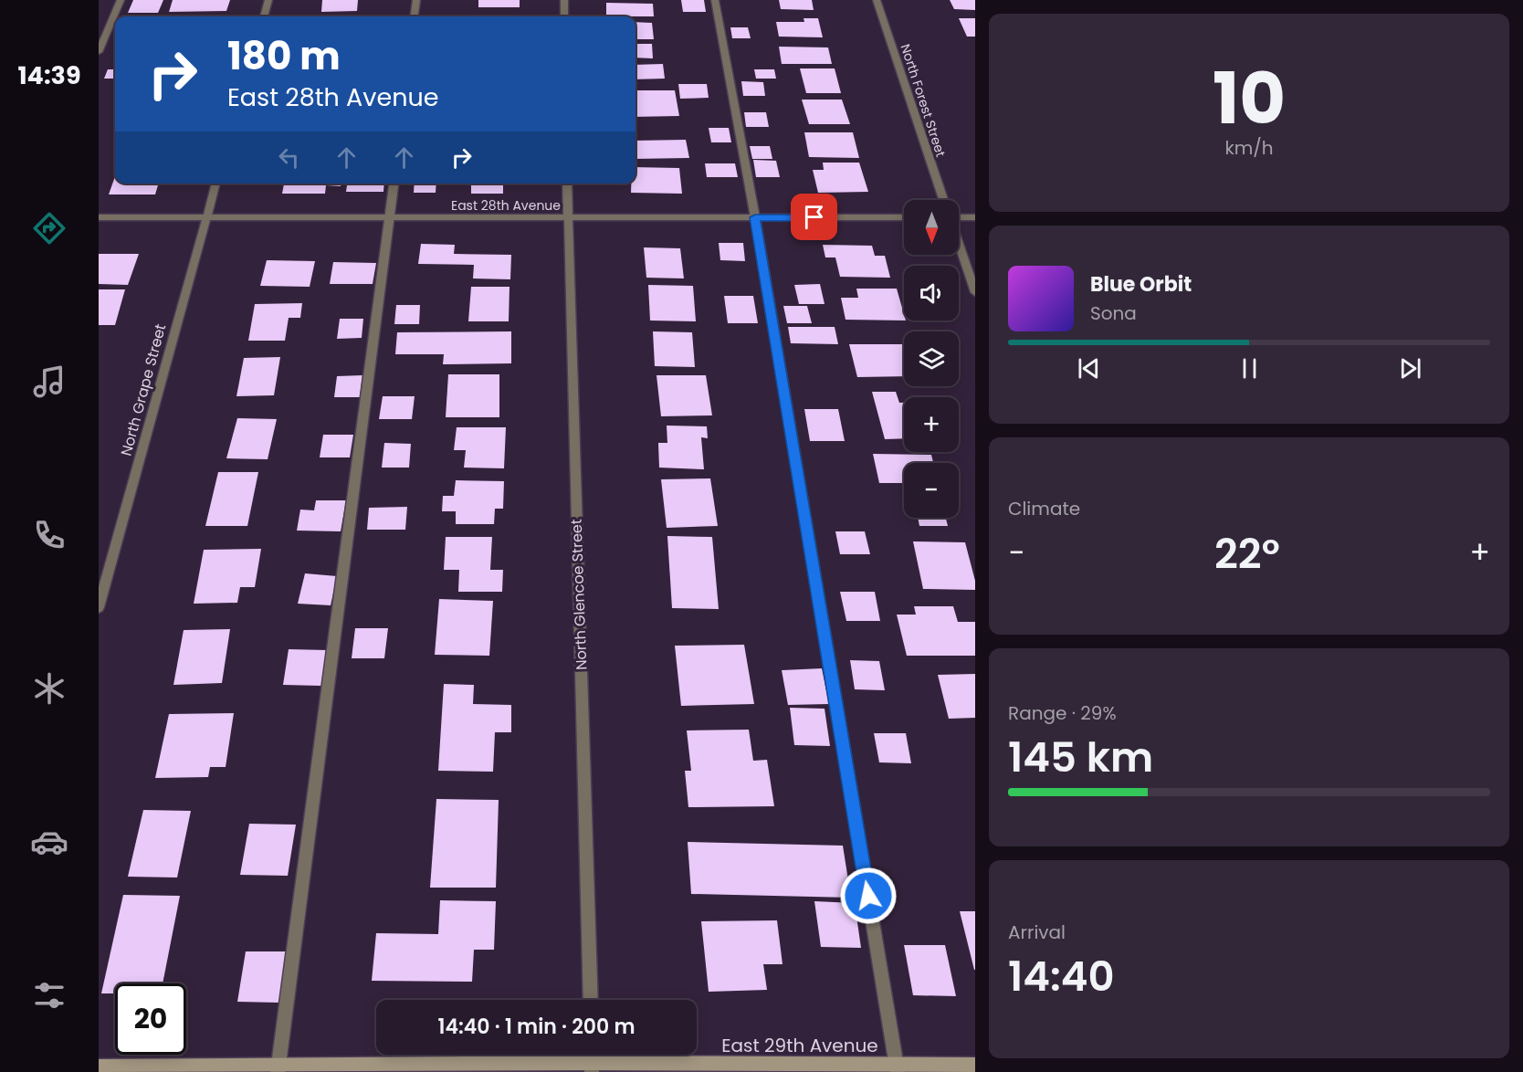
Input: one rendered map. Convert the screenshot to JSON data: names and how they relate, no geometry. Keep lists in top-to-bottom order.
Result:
{
  "streets": {
    "street": [
      "North Forest Street",
      "East 28th Avenue",
      "North Grape Street",
      "North Glencoe Street",
      "East 29th Avenue"
    ]
  },
  "crossings": [
    ["East 28th Avenue", "North Grape Street"],
    ["East 28th Avenue", "North Glencoe Street"]
  ],
  "north": "bottom",
  "page": {
    "tabs": "14:39",
    "tile": [
      ["10", "km/h"],
      "Climate",
      ["Range · 29%", "145 km"],
      ["Arrival", "14:40"]
    ],
    "turn": ["180 m", "East 28th Avenue"],
    "map_buttons": ["+", "−"],
    "song": ["Blue Orbit", "Sona"],
    "heat": ["−", "22°", "+"],
    "limit": "20",
    "trip": "14:40 · 1 min · 200 m"
  }
}
